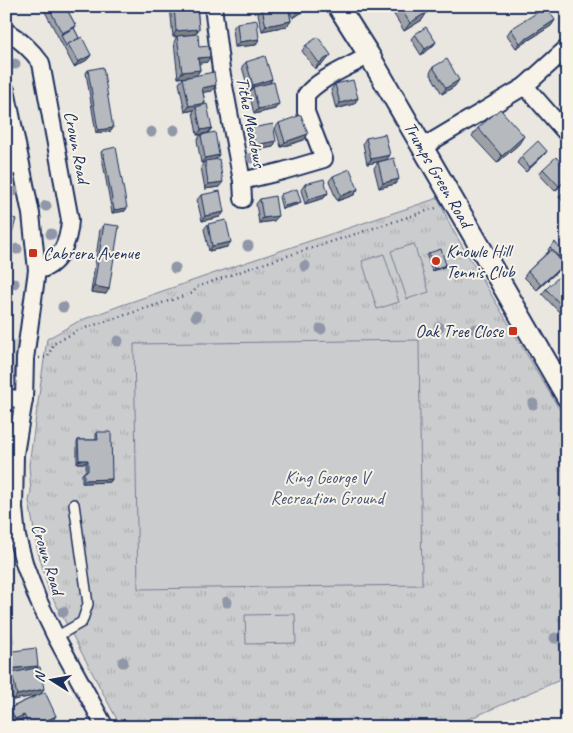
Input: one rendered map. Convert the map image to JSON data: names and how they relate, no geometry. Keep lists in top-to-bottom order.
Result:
{
  "streets": {
    "street": ["Tithe Meadows", "Crown Road", "Trumps Green Road"]
  },
  "crossings": [
    ["Tithe Meadows", "Trumps Green Road"]
  ],
  "parks": ["King George V Recreation Ground"],
  "places": {
    "transit": ["Cabrera Avenue", "Oak Tree Close"],
    "other": ["Knowle Hill Tennis Club"]
  },
  "north": "left"
}
